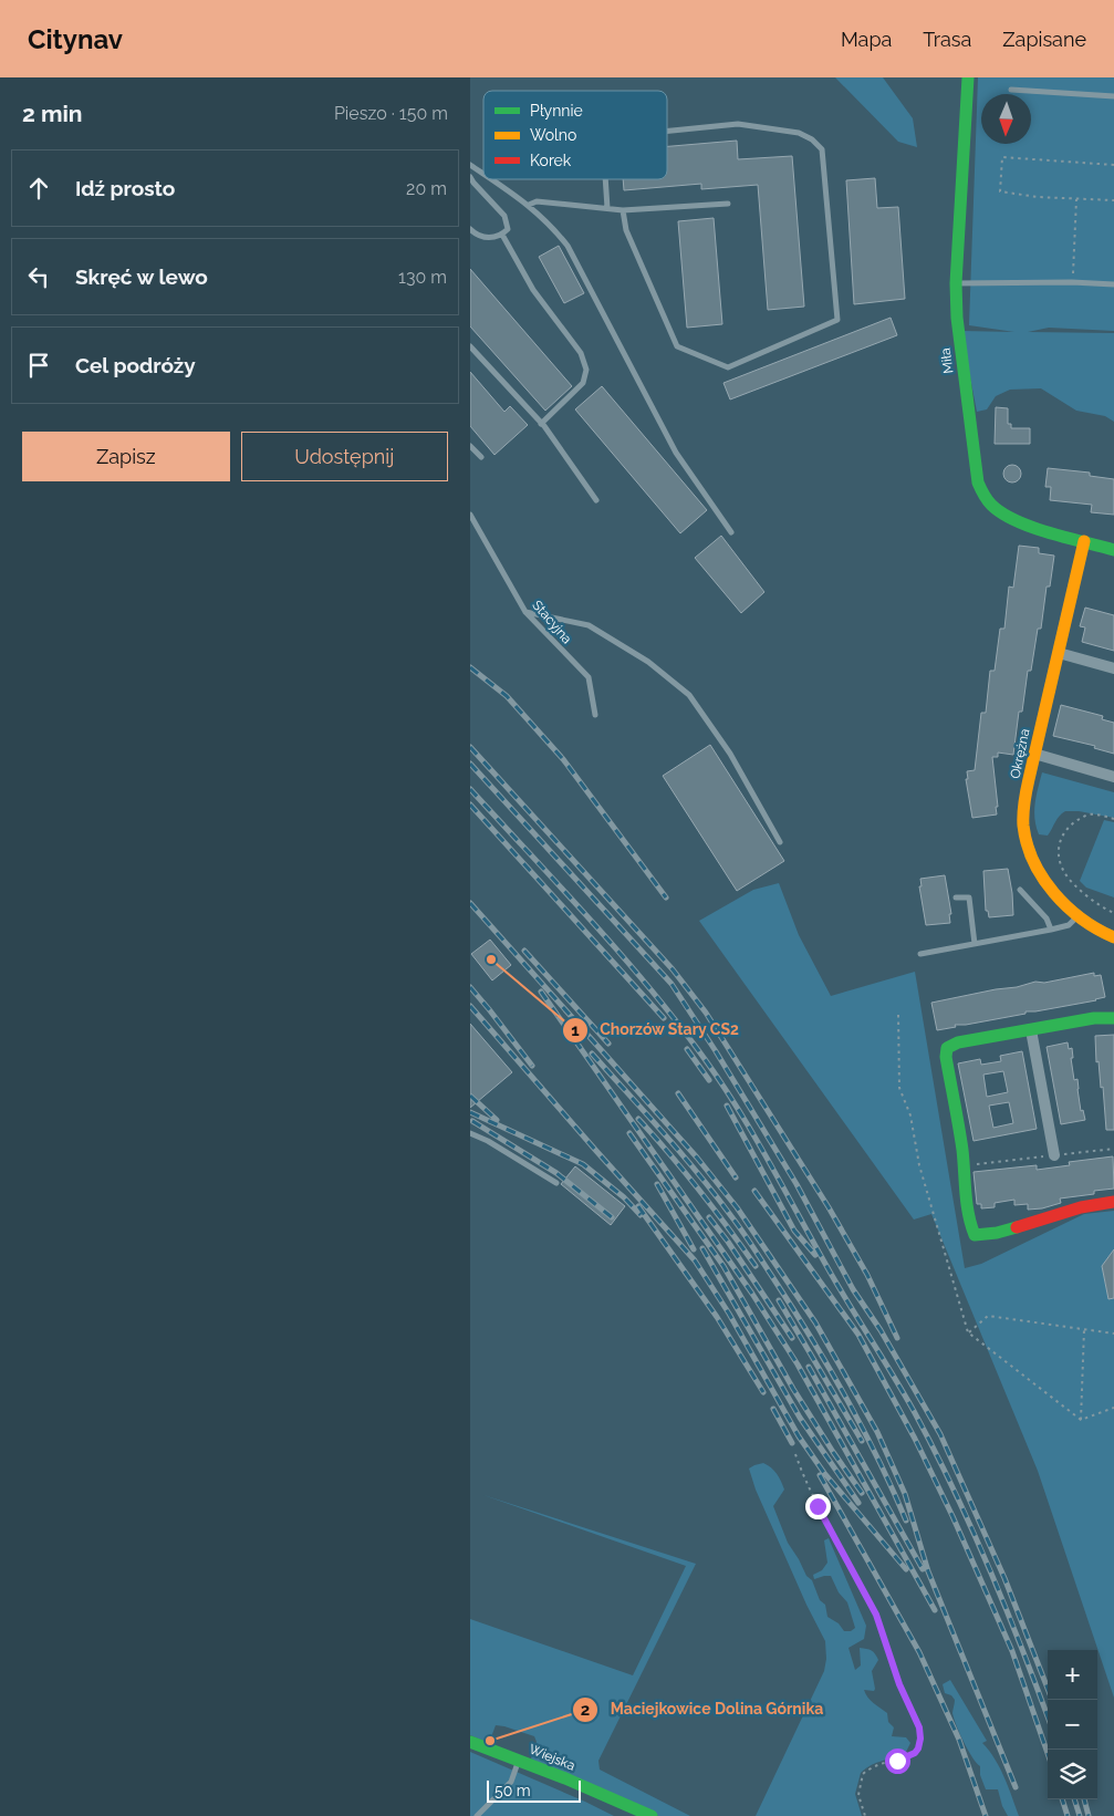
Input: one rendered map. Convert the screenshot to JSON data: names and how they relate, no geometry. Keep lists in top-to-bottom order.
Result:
{
  "streets": {
    "street": ["Miła", "Okrężna", "Wiejska"],
    "lane": ["Stacyjna"]
  },
  "crossings": [
    ["Miła", "Okrężna"]
  ],
  "places": ["Chorzów Stary CS2", "Maciejkowice Dolina Górnika"],
  "legend": ["Płynnie", "Wolno", "Korek"],
  "scale_bar": "50 m",
  "north": "bottom",
  "page": {
    "header": "Citynav",
    "nav": ["Mapa", "Trasa", "Zapisane"],
    "heading": ["2 min", "Pieszo · 150 m"],
    "list": [
      ["Idź prosto", "20 m"],
      ["Skręć w lewo", "130 m"],
      "Cel podróży"
    ],
    "buttons": ["Zapisz", "Udostępnij"],
    "map_buttons": ["+", "−"],
    "scale": "50 m"
  }
}
